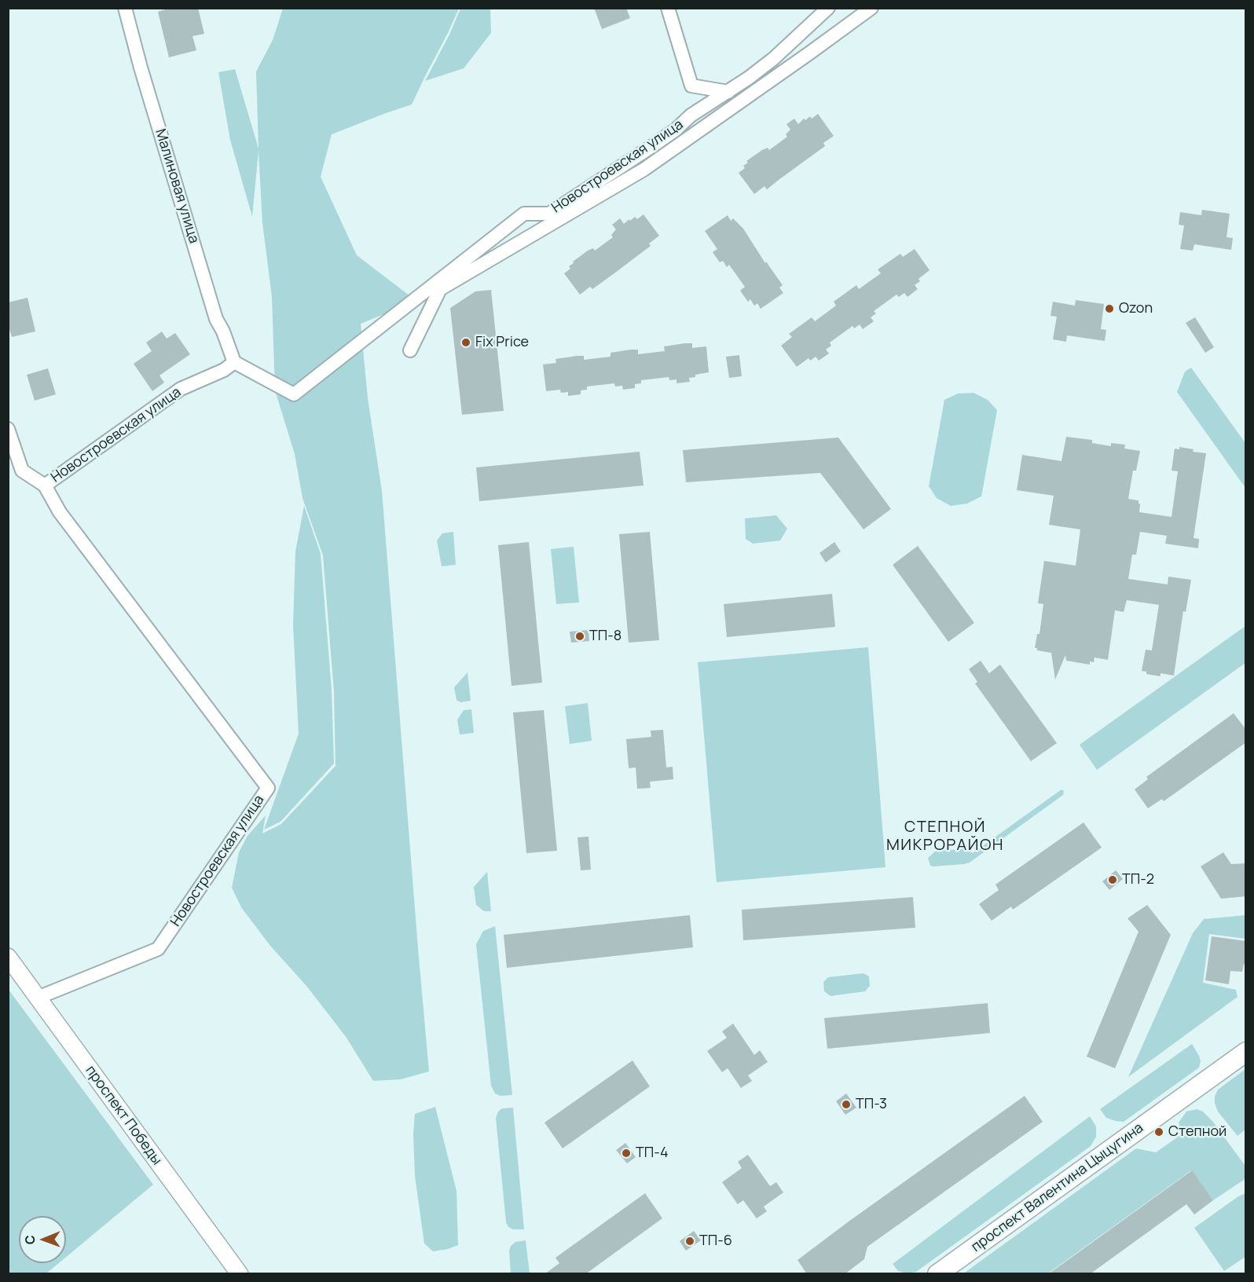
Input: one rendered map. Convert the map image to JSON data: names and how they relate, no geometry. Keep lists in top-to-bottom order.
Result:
{
  "streets": {
    "main road": ["проспект Валентина Цыцугина"],
    "street": ["Новостроевская улица", "Малиновая улица", "проспект Победы"]
  },
  "crossings": [
    ["Новостроевская улица", "Малиновая улица"],
    ["Новостроевская улица", "проспект Победы"]
  ],
  "districts": ["СТЕПНОЙ МИКРОРАЙОН"],
  "places": [
    "Ozon",
    "Fix Price",
    "ТП-8",
    "ТП-2",
    "ТП-3",
    "Степной",
    "ТП-4",
    "ТП-6"
  ],
  "north": "left"
}
